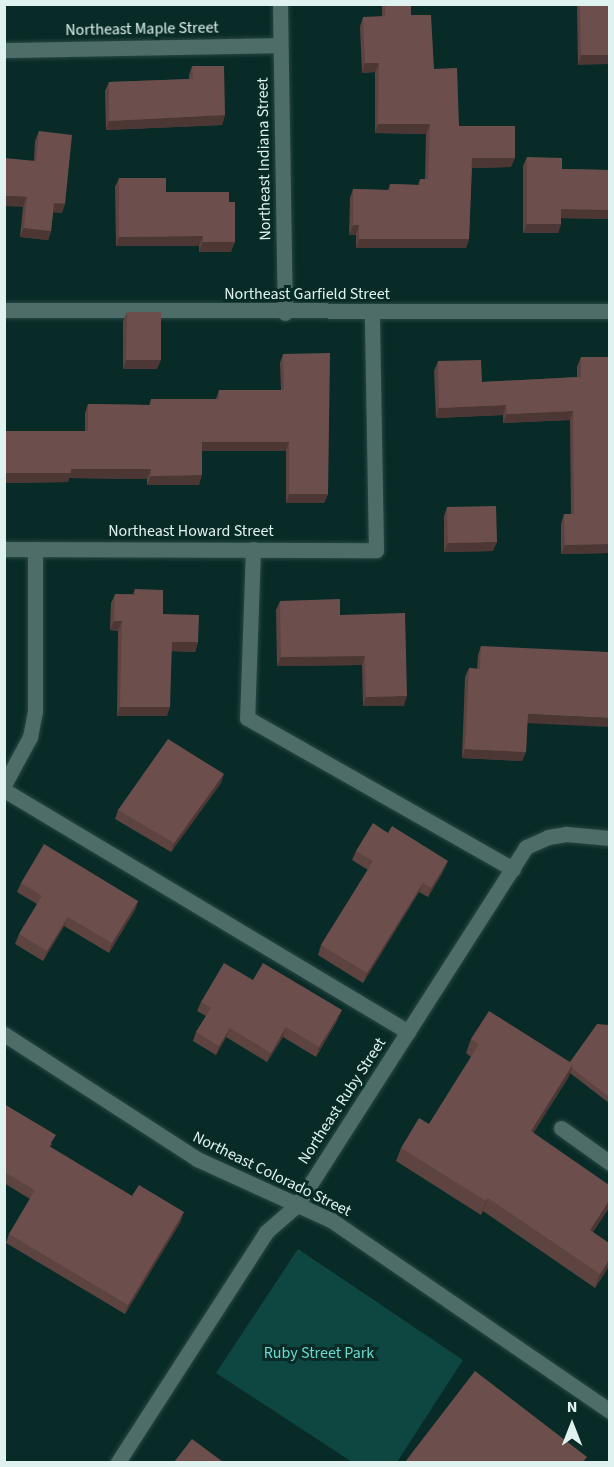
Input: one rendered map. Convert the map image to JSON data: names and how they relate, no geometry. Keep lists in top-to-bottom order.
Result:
{
  "streets": {
    "street": [
      "Northeast Maple Street",
      "Northeast Indiana Street",
      "Northeast Garfield Street",
      "Northeast Howard Street",
      "Northeast Ruby Street",
      "Northeast Colorado Street"
    ]
  },
  "crossings": [
    ["Northeast Maple Street", "Northeast Indiana Street"],
    ["Northeast Indiana Street", "Northeast Garfield Street"],
    ["Northeast Garfield Street", "Northeast Howard Street"],
    ["Northeast Ruby Street", "Northeast Colorado Street"]
  ],
  "parks": ["Ruby Street Park"],
  "north": "top"
}
